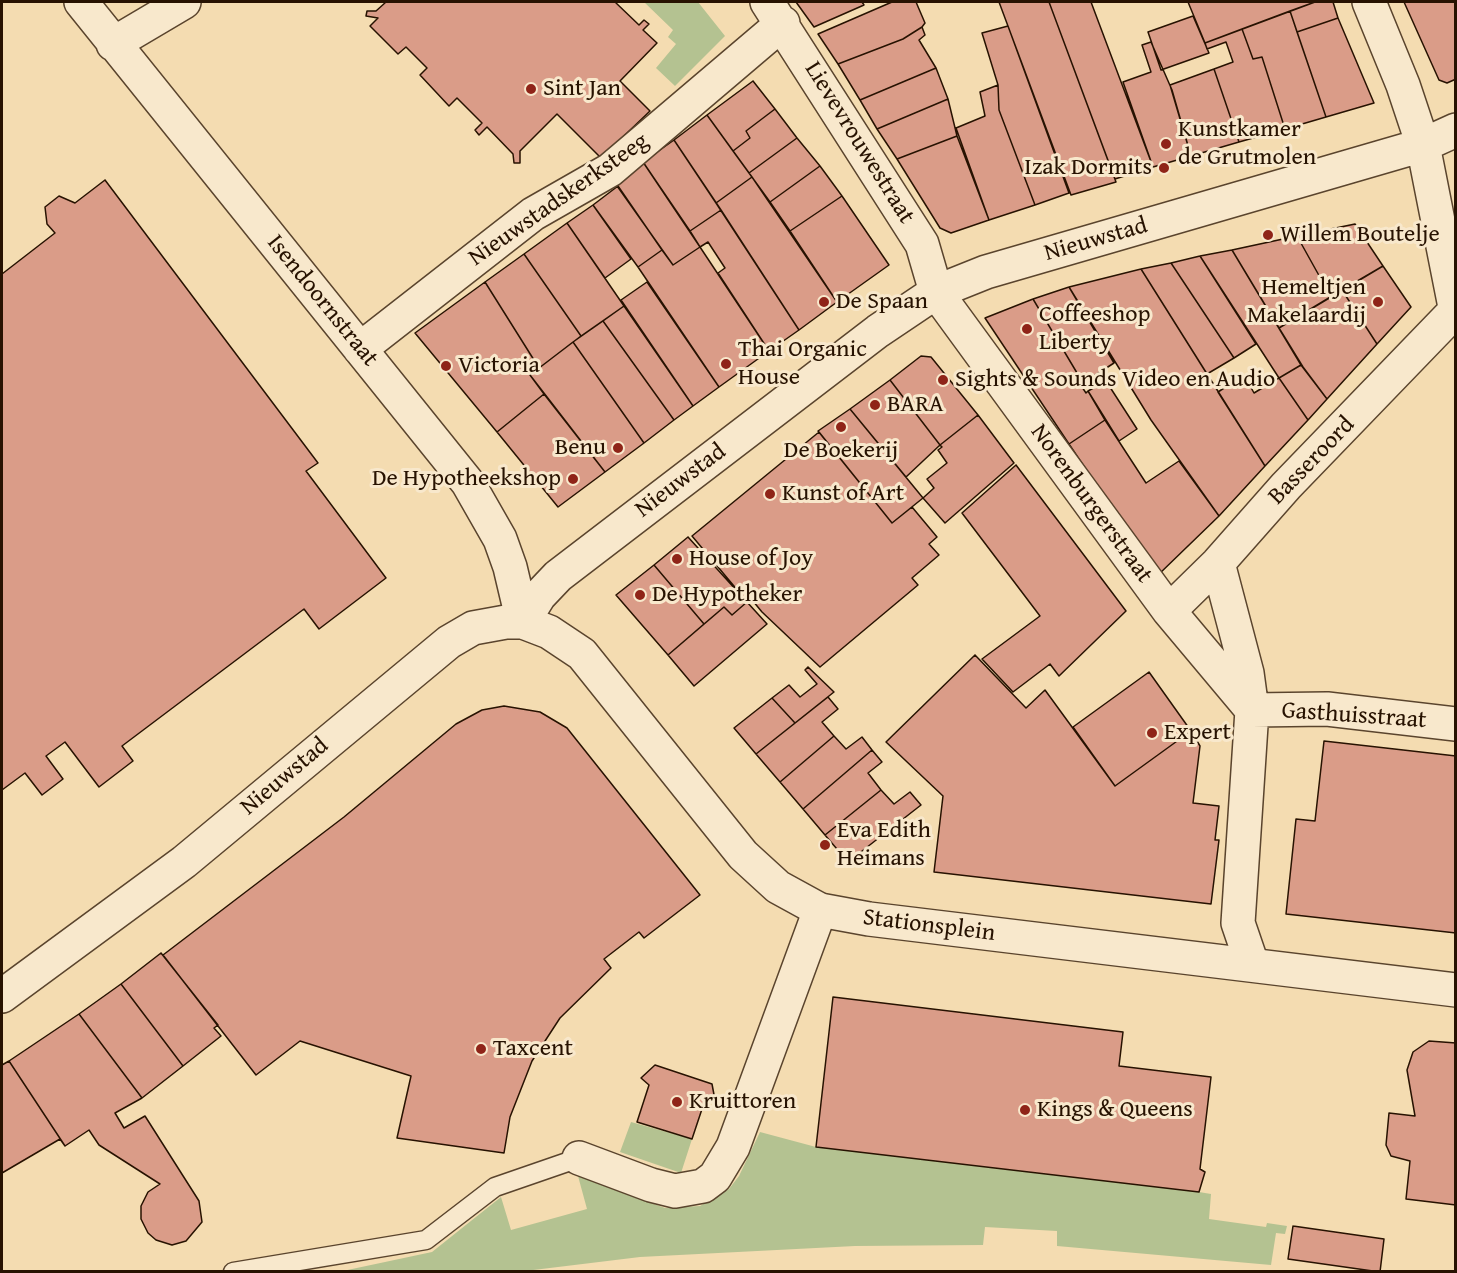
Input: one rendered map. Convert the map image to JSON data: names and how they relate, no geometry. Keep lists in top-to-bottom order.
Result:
{
  "streets": {
    "street": [
      "Lievevrouwestraat",
      "Nieuwstadskerksteeg",
      "Nieuwstad",
      "Isendoornstraat",
      "Basseroord",
      "Norenburgerstraat",
      "Gasthuisstraat",
      "Stationsplein"
    ]
  },
  "crossings": [
    ["Lievevrouwestraat", "Nieuwstadskerksteeg"],
    ["Lievevrouwestraat", "Nieuwstad"],
    ["Lievevrouwestraat", "Norenburgerstraat"],
    ["Nieuwstadskerksteeg", "Isendoornstraat"],
    ["Nieuwstad", "Isendoornstraat"],
    ["Nieuwstad", "Norenburgerstraat"],
    ["Nieuwstad", "Stationsplein"],
    ["Isendoornstraat", "Stationsplein"],
    ["Basseroord", "Norenburgerstraat"],
    ["Norenburgerstraat", "Gasthuisstraat"]
  ],
  "places": [
    "Sint Jan",
    "Kunstkamer de Grutmolen",
    "Izak Dormits",
    "Willem Boutelje",
    "De Spaan",
    "Hemeltjen Makelaardij",
    "Coffeeshop Liberty",
    "Thai Organic House",
    "Victoria",
    "Sights & Sounds Video en Audio",
    "BARA",
    "De Boekerij",
    "Benu",
    "De Hypotheekshop",
    "Kunst of Art",
    "House of Joy",
    "De Hypotheker",
    "Expert",
    "Eva Edith Heimans",
    "Taxcent",
    "Kruittoren",
    "Kings & Queens"
  ]
}
